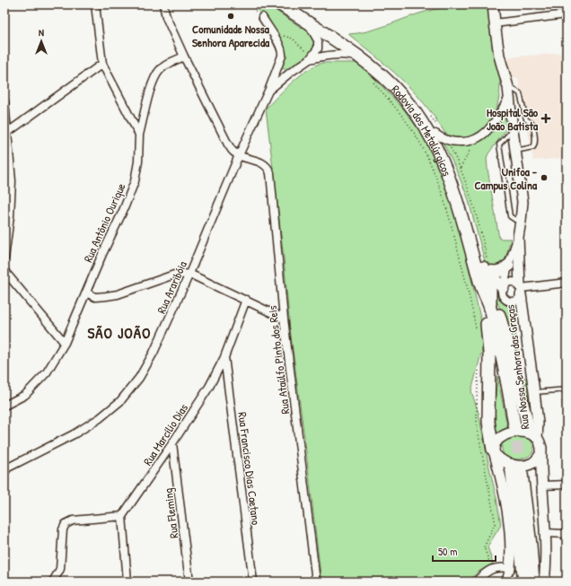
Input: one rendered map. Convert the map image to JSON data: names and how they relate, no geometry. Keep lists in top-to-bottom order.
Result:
{
  "streets": {
    "main road": ["Rodovia dos Metalúrgicos"],
    "street": [
      "Rua Antônio Ourique",
      "Rua Araribóia",
      "Rua Ataúlfo Pinto dos Reis",
      "Rua Nossa Senhora das Graças",
      "Rua Marcílio Dias",
      "Rua Francisco Dias Caetano",
      "Rua Fleming"
    ]
  },
  "crossings": [
    ["Rua Araribóia", "Rua Ataúlfo Pinto dos Reis"],
    ["Rua Marcílio Dias", "Rua Francisco Dias Caetano"],
    ["Rua Marcílio Dias", "Rua Fleming"]
  ],
  "districts": ["SÃO JOÃO"],
  "places": {
    "other": ["Comunidade Nossa Senhora Aparecida", "Unifoa - Campus Colina"],
    "health": ["Hospital São João Batista"]
  },
  "scale_bar": "50 m",
  "north": "top"
}
